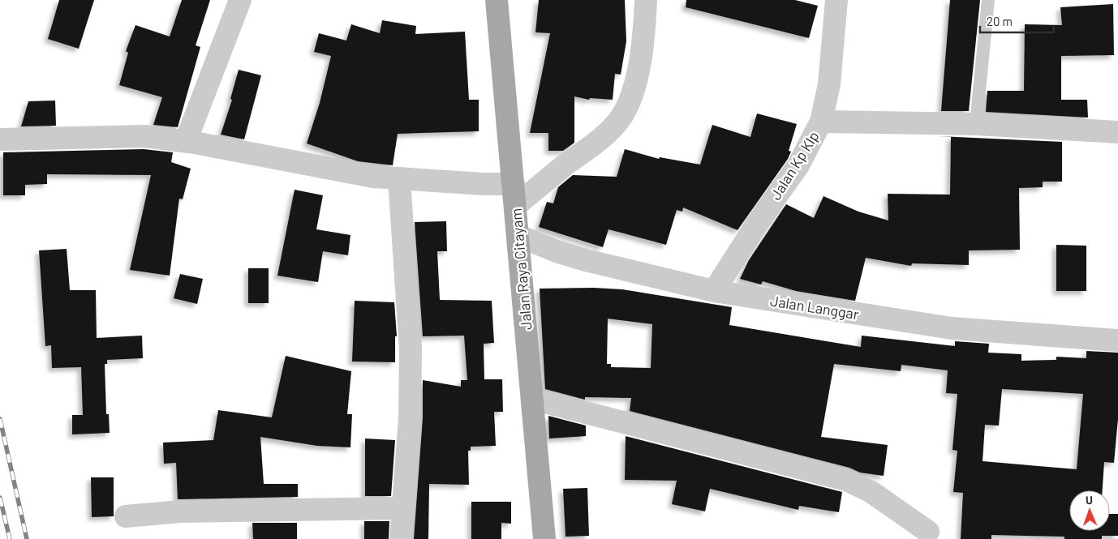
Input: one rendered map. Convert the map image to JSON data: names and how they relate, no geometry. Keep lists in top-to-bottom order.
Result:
{
  "streets": {
    "main road": ["Jalan Raya Citayam"],
    "street": ["Jalan Kp Klp", "Jalan Langgar"]
  },
  "crossings": [
    ["Jalan Kp Klp", "Jalan Langgar"],
    ["Jalan Raya Citayam", "Jalan Langgar"]
  ],
  "scale_bar": "20 m",
  "north": "top"
}
